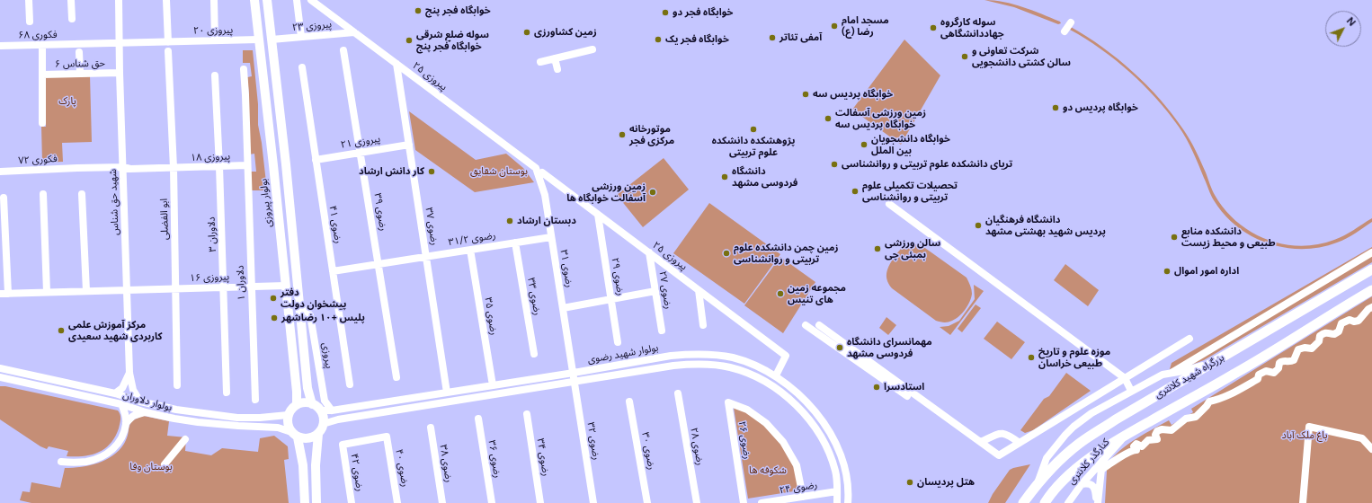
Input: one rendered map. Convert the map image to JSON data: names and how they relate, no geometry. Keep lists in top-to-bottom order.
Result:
{
  "streets": {
    "highway": ["بزرگراه شهید کلانتری"],
    "main road": ["بولوار پیروزی"],
    "street": [
      "پیروزی ۲۳",
      "پیروزی ۲۰",
      "فکوری ۶۸",
      "حق شناس ۶",
      "پیروزی ۲۵",
      "پیروزی ۲۱",
      "پیروزی ۱۸",
      "فکوری ۷۲",
      "شهید حق شناس",
      "رضوی ۳۹",
      "ابو الفضلی",
      "رضوی ۴۱",
      "رضوی ۳۷",
      "دلاوران ۳",
      "رضوی ۳۱/۲",
      "رضوی ۳۱",
      "رضوی ۲۹",
      "پیروزی ۱۶",
      "دلاوران ۱",
      "رضوی ۲۷",
      "رضوی ۳۳",
      "رضوی ۳۵",
      "بولوار شهید رضوی",
      "پیروزی",
      "بولوار دلاوران",
      "رضوی ۲۶",
      "رضوی ۳۲",
      "رضوی ۲۸",
      "رضوی ۳۰",
      "رضوی ۳۴",
      "رضوی ۳۶",
      "کنارگذر کلانتری",
      "رضوی ۳۸",
      "رضوی ۴۰",
      "رضوی ۴۲",
      "رضوی ۲۴"
    ]
  },
  "crossings": [
    ["پیروزی ۲۳", "پیروزی ۲۵"],
    ["پیروزی ۲۰", "فکوری ۶۸"],
    ["پیروزی ۲۰", "شهید حق شناس"],
    ["پیروزی ۲۰", "بولوار پیروزی"],
    ["فکوری ۶۸", "شهید حق شناس"],
    ["حق شناس ۶", "شهید حق شناس"],
    ["پیروزی ۲۵", "رضوی ۳۷"],
    ["پیروزی ۲۵", "رضوی ۳۱"],
    ["پیروزی ۲۵", "رضوی ۲۹"],
    ["پیروزی ۲۵", "رضوی ۲۷"],
    ["پیروزی ۲۵", "بولوار شهید رضوی"],
    ["پیروزی ۲۱", "رضوی ۳۹"],
    ["پیروزی ۲۱", "رضوی ۴۱"],
    ["پیروزی ۲۱", "رضوی ۳۷"],
    ["پیروزی ۱۸", "فکوری ۷۲"],
    ["پیروزی ۱۸", "شهید حق شناس"],
    ["پیروزی ۱۸", "ابو الفضلی"],
    ["پیروزی ۱۸", "دلاوران ۳"],
    ["پیروزی ۱۸", "دلاوران ۱"],
    ["فکوری ۷۲", "شهید حق شناس"],
    ["شهید حق شناس", "پیروزی ۱۶"],
    ["شهید حق شناس", "بولوار دلاوران"],
    ["بولوار پیروزی", "پیروزی ۱۶"],
    ["بولوار پیروزی", "بولوار شهید رضوی"],
    ["بولوار پیروزی", "بولوار دلاوران"],
    ["رضوی ۳۹", "رضوی ۳۱/۲"],
    ["ابو الفضلی", "پیروزی ۱۶"],
    ["رضوی ۴۱", "رضوی ۳۱/۲"],
    ["رضوی ۳۷", "رضوی ۳۱/۲"],
    ["رضوی ۳۷", "بولوار شهید رضوی"],
    ["دلاوران ۳", "پیروزی ۱۶"],
    ["رضوی ۳۱/۲", "رضوی ۳۱"],
    ["رضوی ۳۱/۲", "رضوی ۳۳"],
    ["رضوی ۳۱/۲", "رضوی ۳۵"],
    ["رضوی ۳۱", "بولوار شهید رضوی"],
    ["رضوی ۳۱", "رضوی ۳۲"],
    ["پیروزی ۱۶", "دلاوران ۱"],
    ["رضوی ۳۵", "بولوار شهید رضوی"],
    ["بولوار شهید رضوی", "پیروزی"],
    ["بولوار شهید رضوی", "بولوار دلاوران"],
    ["بولوار شهید رضوی", "رضوی ۳۲"],
    ["بولوار شهید رضوی", "رضوی ۲۴"],
    ["بزرگراه شهید کلانتری", "کنارگذر کلانتری"],
    ["رضوی ۲۶", "رضوی ۲۴"],
    ["رضوی ۴۰", "رضوی ۴۲"]
  ],
  "parks": [
    "پارک",
    "بوستان شقایق",
    "باغ ملک آباد",
    "بوستان وفا",
    "شکوفه ها"
  ],
  "places": [
    "خوابگاه فجر پنج",
    "خوابگاه فجر دو",
    "مسجد امام رضا (ع)",
    "سوله کارگروه جهاددانشگاهی",
    "زمین کشاورزی",
    "آمفی تئاتر",
    "خوابگاه فجر یک",
    "سوله ضلع شرقی خوابگاه فجر پنج",
    "شرکت تعاونی و سالن کشتی دانشجویی",
    "خوابگاه پردیس سه",
    "خوابگاه پردیس دو",
    "زمین ورزشی آسفالت خوابگاه پردیس سه",
    "پژوهشکده دانشکده علوم تربیتی",
    "موتورخانه مرکزی فجر",
    "خوابگاه دانشجویان بین الملل",
    "تریای دانشکده علوم تربیتی و روانشناسی",
    "کار دانش ارشاد",
    "دانشگاه فردوسی مشهد",
    "تحصیلات تکمیلی علوم تربیتی و روانشناسی",
    "زمین ورزشی آسفالت خوابگاه ها",
    "دبستان ارشاد",
    "دانشگاه فرهنگیان پردیس شهید بهشتی مشهد",
    "دانشکده منابع طبیعی و محیط زیست",
    "سالن ورزشی بمبئی چی",
    "زمین چمن دانشکده علوم تربیتی و روانشناسی",
    "اداره امور اموال",
    "مجموعه زمین های تنیس",
    "دفتر پیشخوان دولت",
    "پلیس +۱۰ رضاشهر",
    "مرکز آموزش علمی کاربردی شهید سعیدی",
    "مهمانسرای دانشگاه فردوسی مشهد",
    "موزه علوم و تاریخ طبیعی خراسان",
    "استادسرا",
    "هتل پردیسان"
  ],
  "north": "top right"
}
